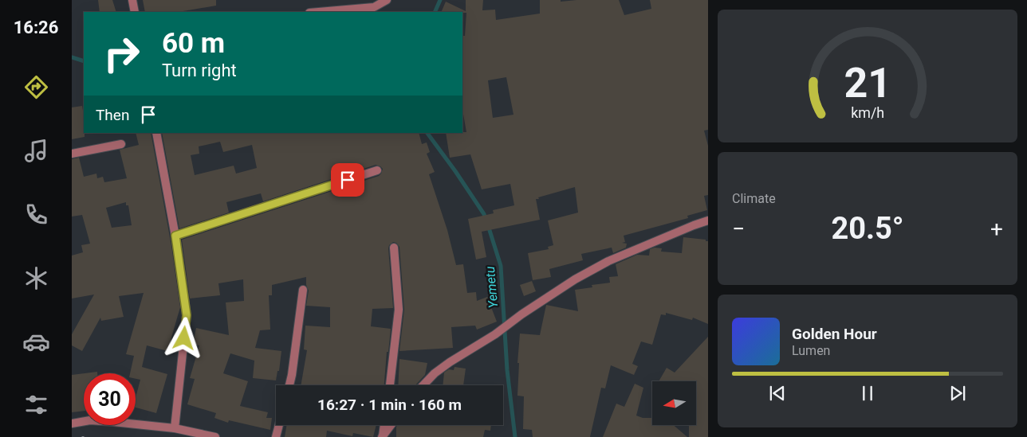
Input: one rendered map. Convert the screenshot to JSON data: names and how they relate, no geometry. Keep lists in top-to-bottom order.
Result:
{
  "water": ["Yemetu"],
  "north": "left",
  "page": {
    "tabs": "16:26",
    "turn": ["60 m", "Turn right"],
    "then": "Then",
    "tile": "Climate",
    "heat": ["−", "20.5°", "+"],
    "song": ["Golden Hour", "Lumen"],
    "limit": "30",
    "trip": "16:27 · 1 min · 160 m",
    "gauge": ["21", "km/h"]
  }
}
